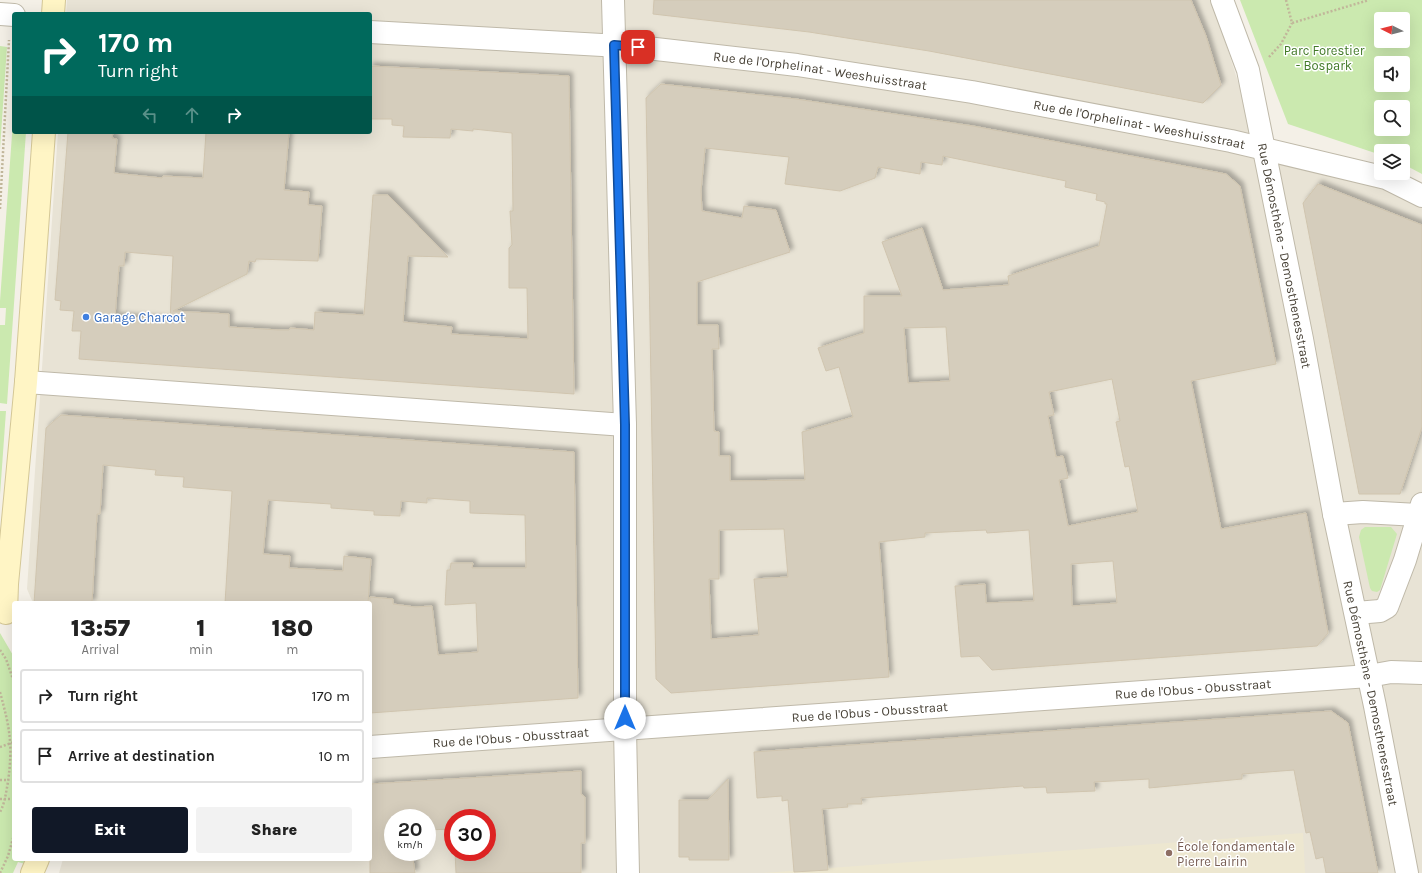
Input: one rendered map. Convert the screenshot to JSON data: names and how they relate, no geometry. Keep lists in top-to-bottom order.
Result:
{
  "streets": {
    "street": ["Rue de l'Orphelinat - Weeshuisstraat", "Rue Démosthène - Demosthenesstraat", "Rue de l'Obus - Obusstraat"]
  },
  "crossings": [
    ["Rue de l'Orphelinat - Weeshuisstraat", "Rue Démosthène - Demosthenesstraat"],
    ["Rue Démosthène - Demosthenesstraat", "Rue de l'Obus - Obusstraat"]
  ],
  "parks": ["Parc Forestier - Bospark"],
  "places": ["Garage Charcot", "École fondamentale Pierre Lairin"],
  "north": "left",
  "page": {
    "turn": ["170 m", "Turn right"],
    "eta": [
      "13:57",
      "Arrival",
      "1",
      "min",
      "180",
      "m"
    ],
    "list": [
      {
        "name": "Turn right",
        "value": "170 m"
      },
      {
        "name": "Arrive at destination",
        "value": "10 m"
      }
    ],
    "buttons": ["Exit", "Share"],
    "speed": "20 km/h",
    "limit": "30"
  }
}
